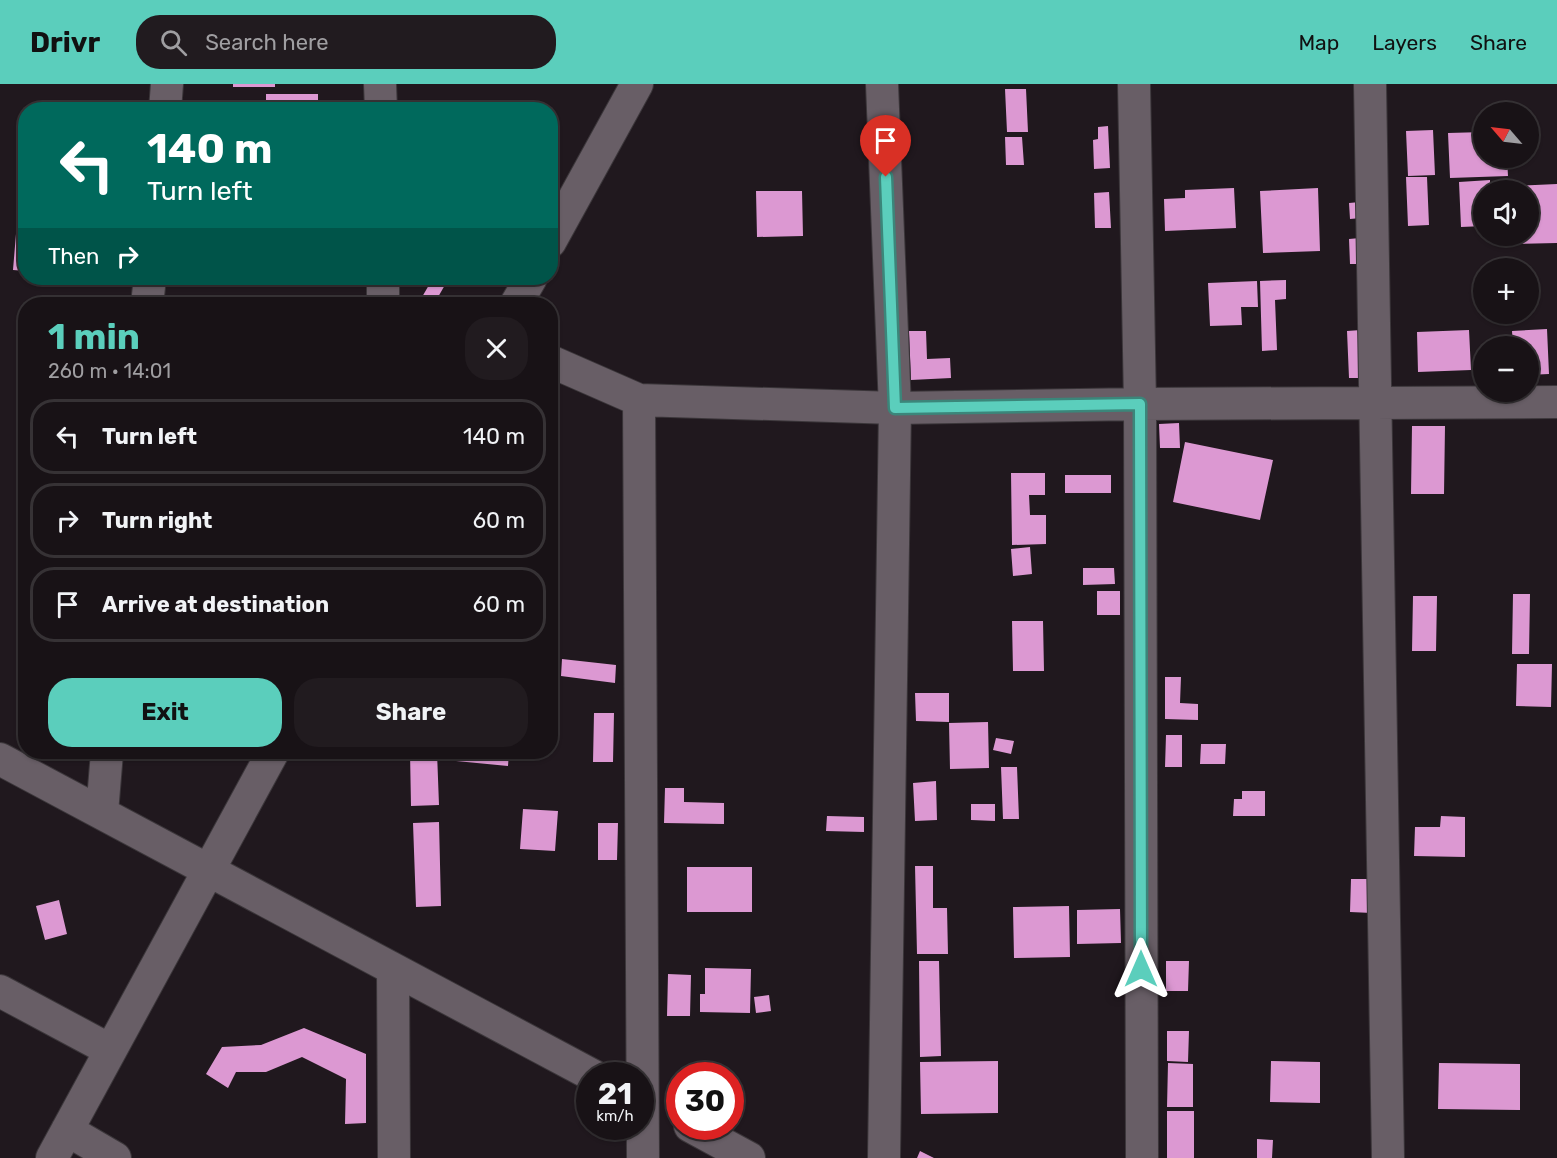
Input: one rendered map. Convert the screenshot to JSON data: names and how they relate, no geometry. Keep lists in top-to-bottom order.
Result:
{
  "north": "top left",
  "page": {
    "header": "Drivr",
    "search": "Search here",
    "nav": ["Map", "Layers", "Share"],
    "map_buttons": ["+", "−"],
    "turn": ["140 m", "Turn left"],
    "then": "Then",
    "heading": ["1 min", "260 m · 14:01"],
    "list": [
      {
        "name": "Turn left",
        "value": "140 m"
      },
      {
        "name": "Turn right",
        "value": "60 m"
      },
      {
        "name": "Arrive at destination",
        "value": "60 m"
      }
    ],
    "buttons": ["Exit", "Share"],
    "speed": "21 km/h",
    "limit": "30"
  }
}
